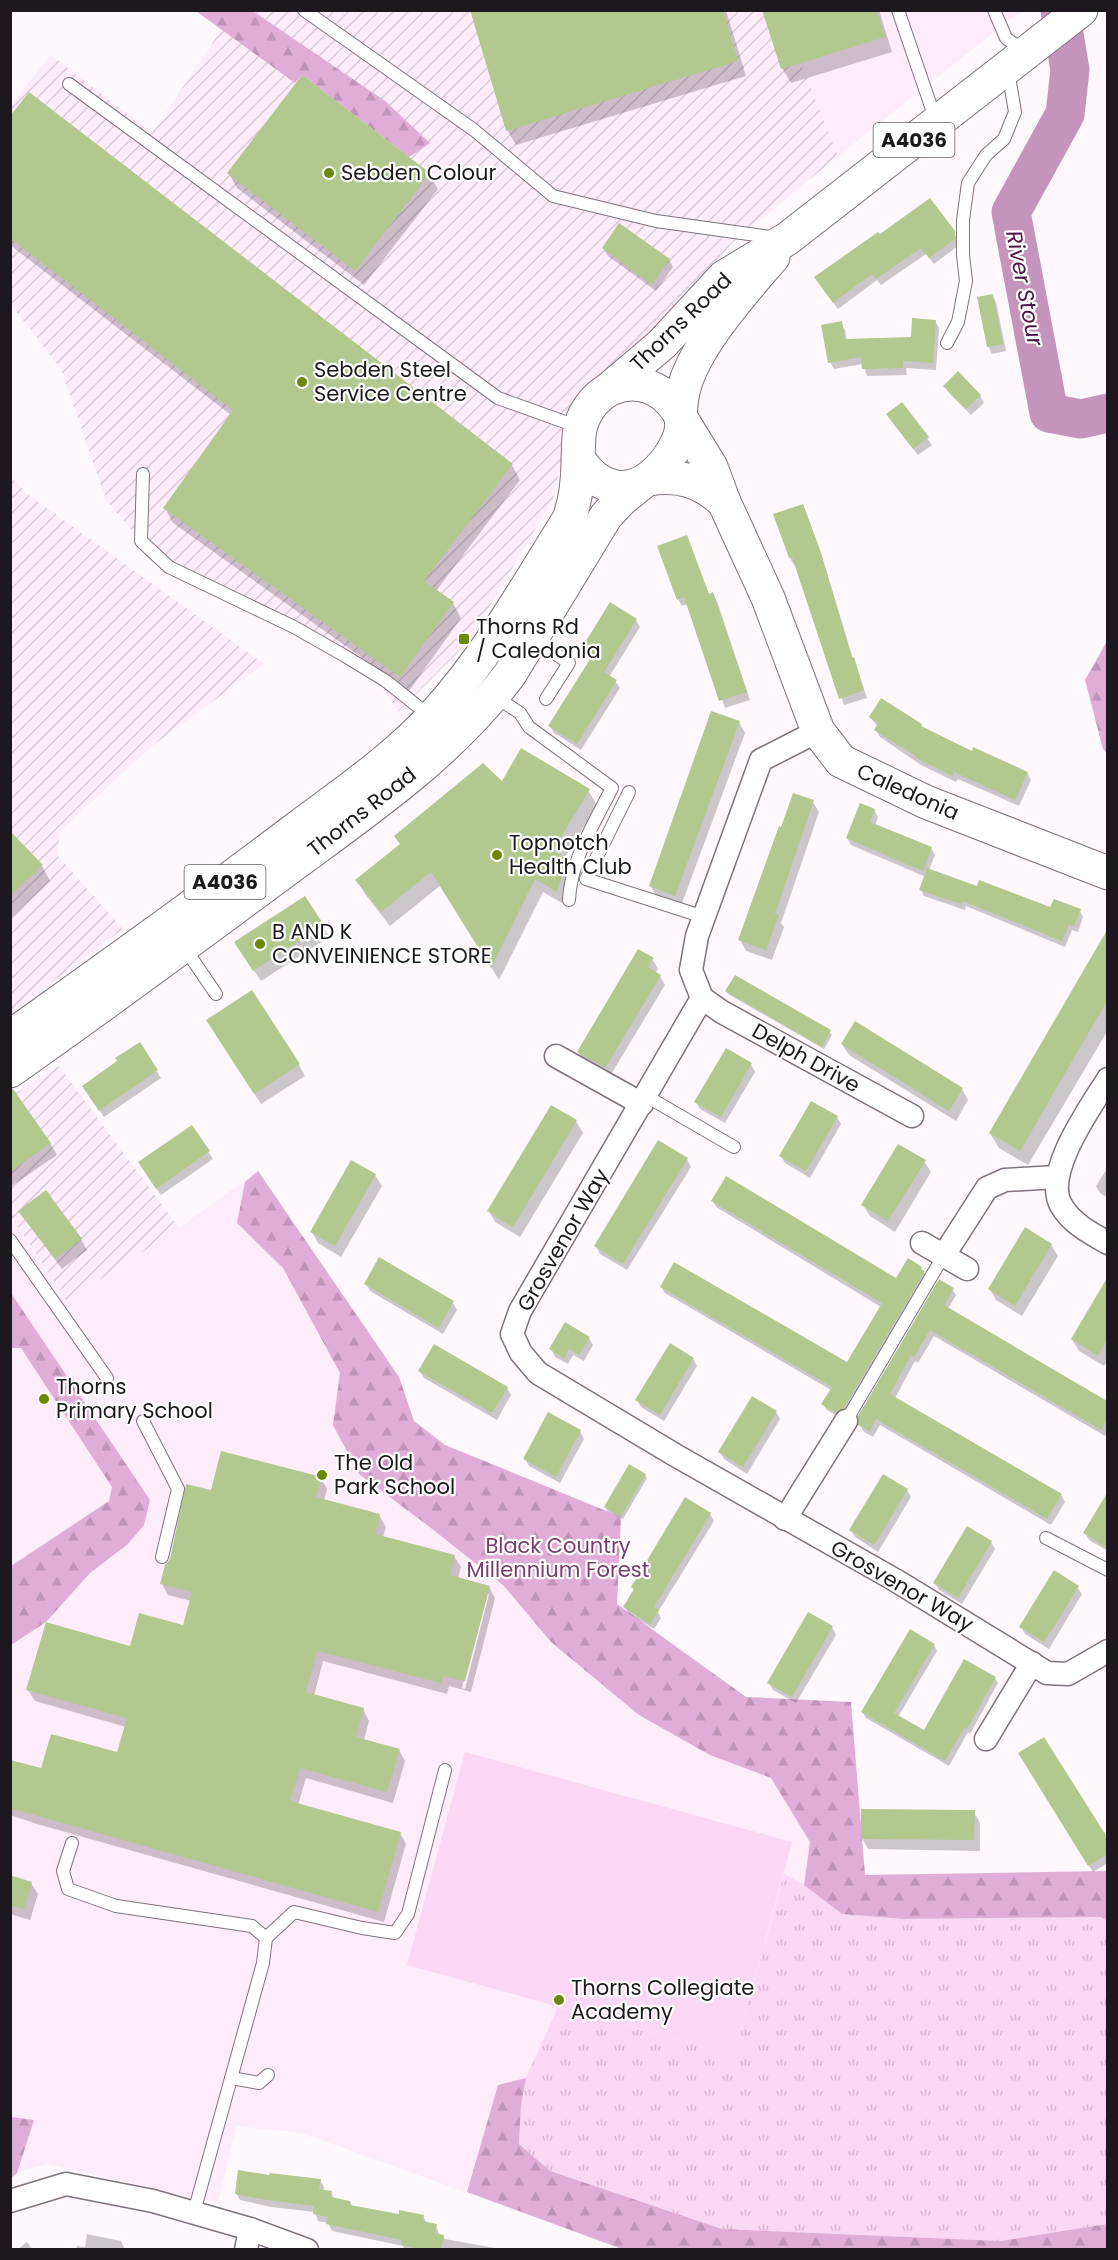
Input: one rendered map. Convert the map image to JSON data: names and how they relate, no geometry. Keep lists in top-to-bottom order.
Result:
{
  "streets": {
    "main road": ["A4036", "Thorns Road", "Caledonia"],
    "street": ["Delph Drive", "Grosvenor Way"]
  },
  "crossings": [
    ["A4036", "Thorns Road"],
    ["A4036", "Caledonia"],
    ["Thorns Road", "Caledonia"],
    ["Delph Drive", "Grosvenor Way"]
  ],
  "water": ["River Stour"],
  "parks": ["Black Country Millennium Forest"],
  "places": {
    "other": [
      "Sebden Colour",
      "Sebden Steel Service Centre",
      "Topnotch Health Club",
      "B AND K CONVEINIENCE STORE",
      "Thorns Primary School",
      "The Old Park School",
      "Thorns Collegiate Academy"
    ],
    "transit": ["Thorns Rd / Caledonia"]
  }
}
